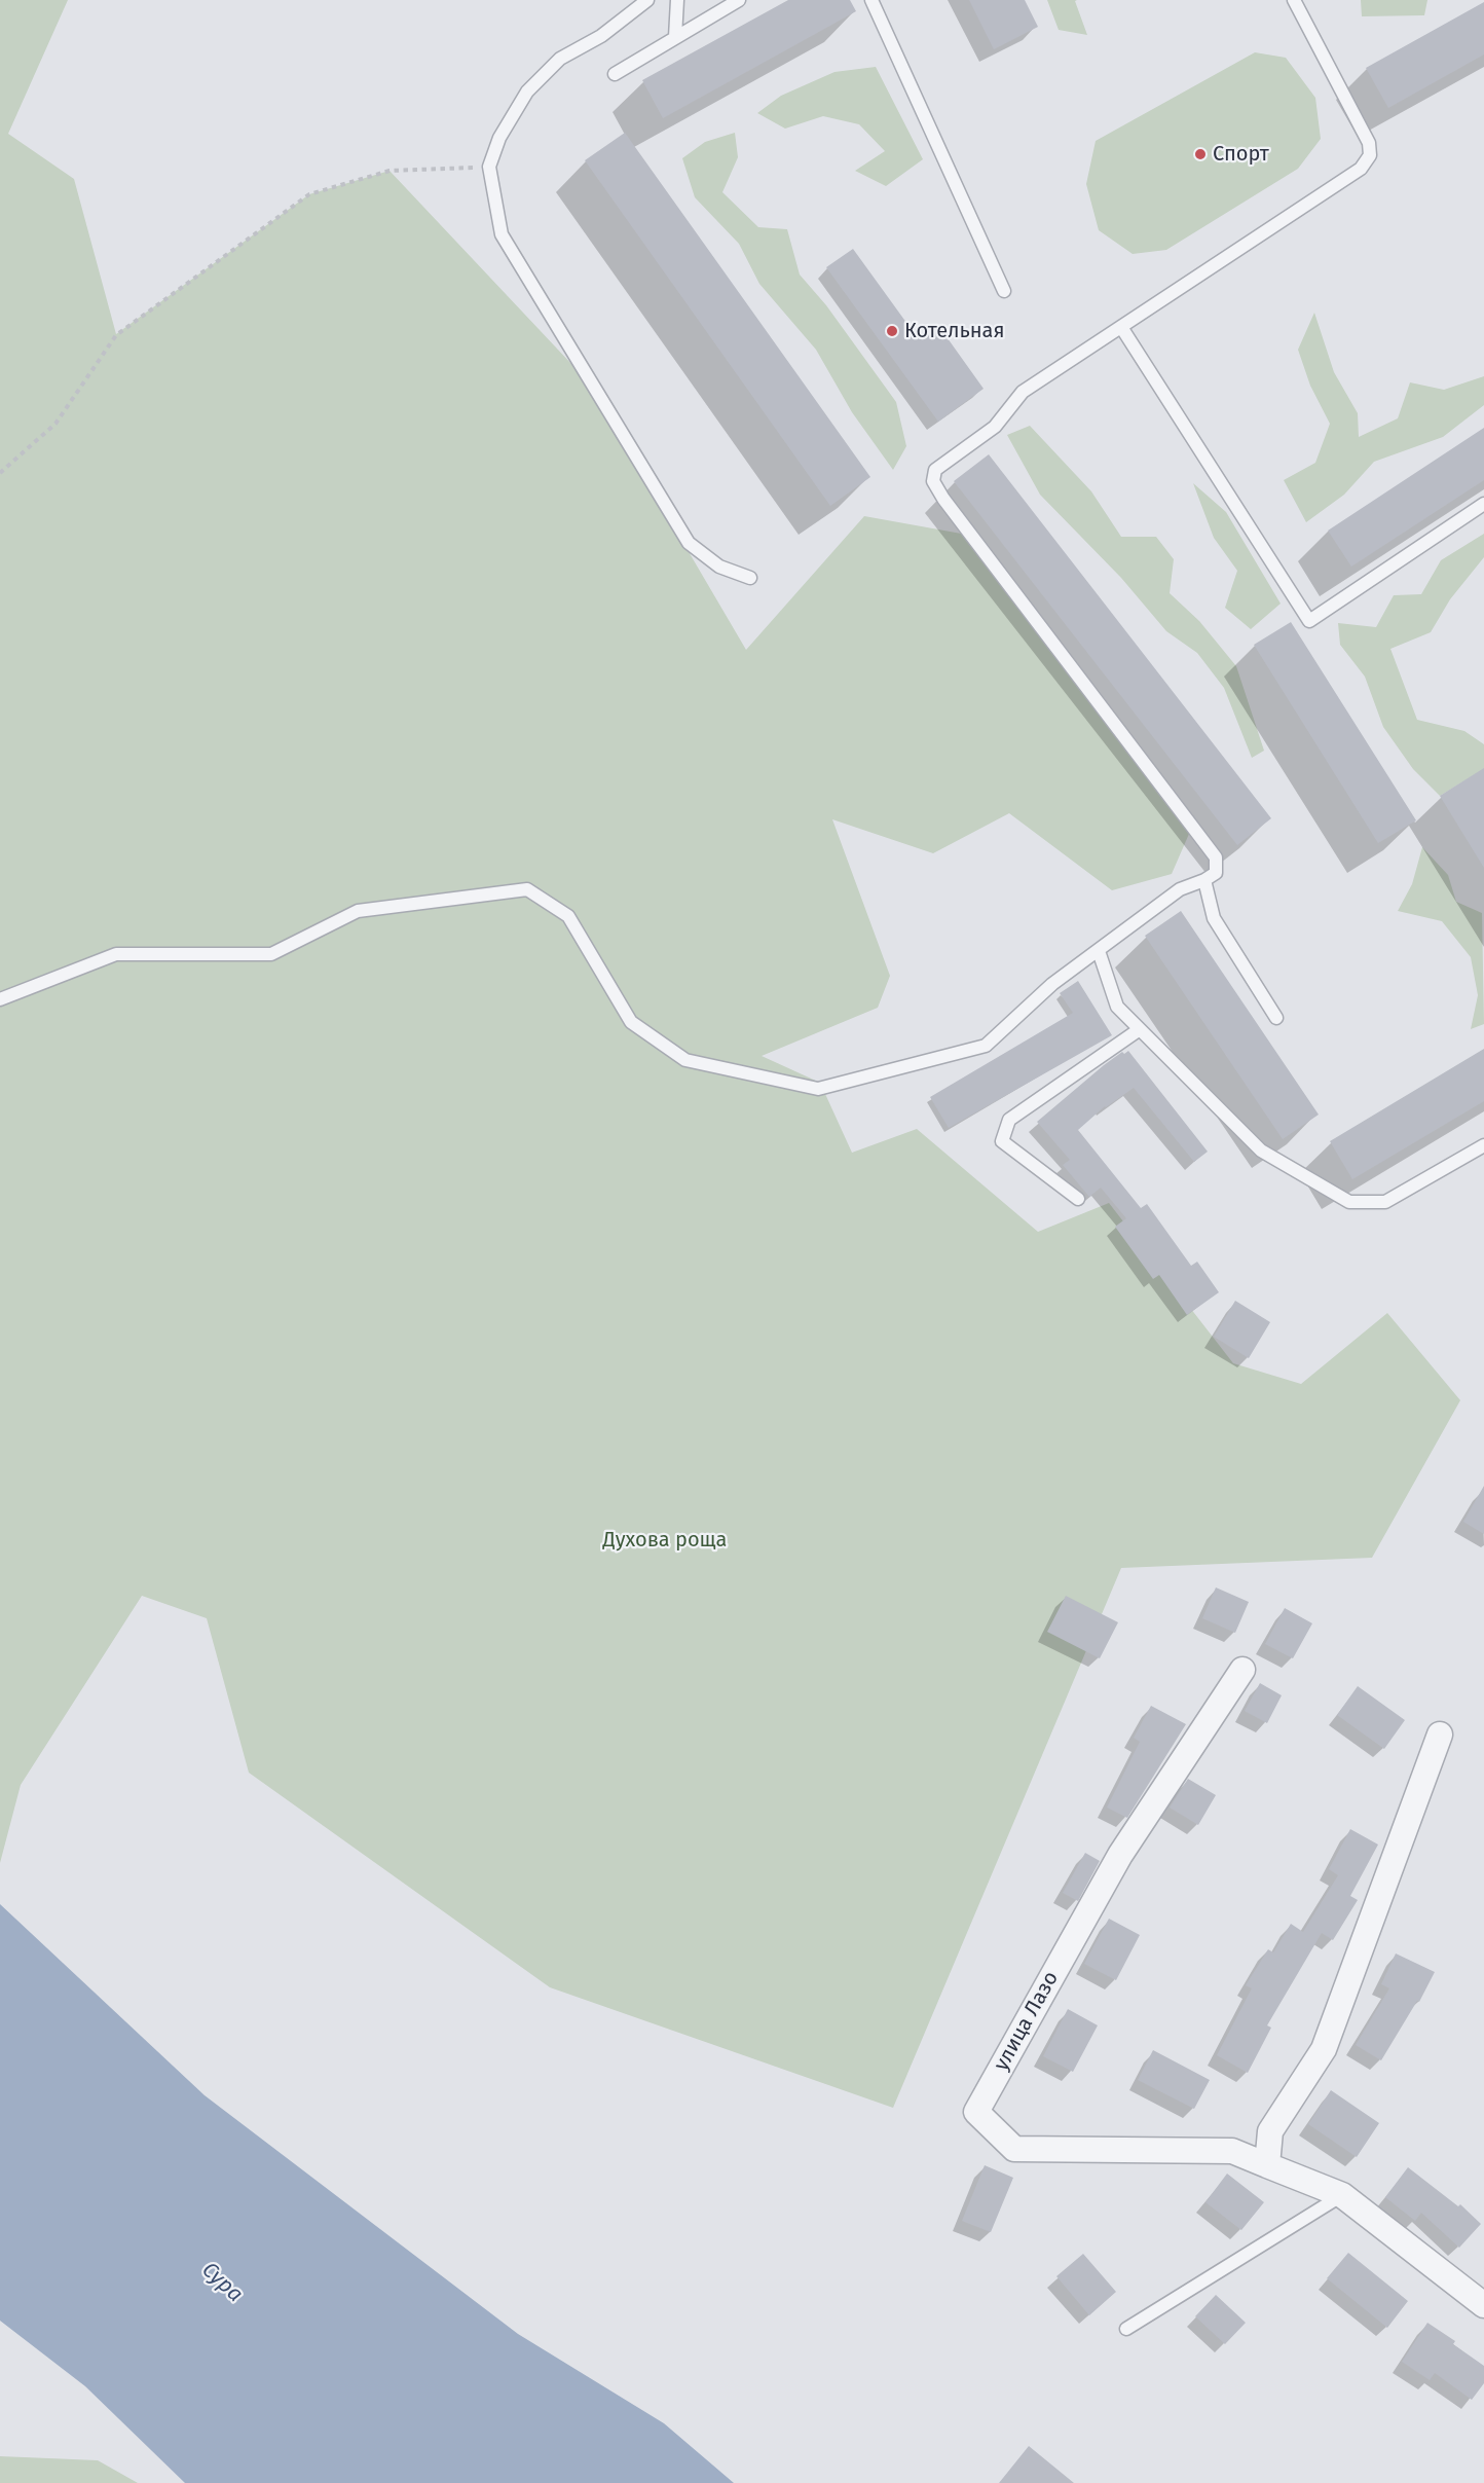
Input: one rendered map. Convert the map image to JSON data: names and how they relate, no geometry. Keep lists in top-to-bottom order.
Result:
{
  "streets": {
    "street": ["улица Лазо"]
  },
  "water": ["Сура"],
  "parks": ["Духова роща"],
  "places": ["Спорт", "Котельная"]
}
